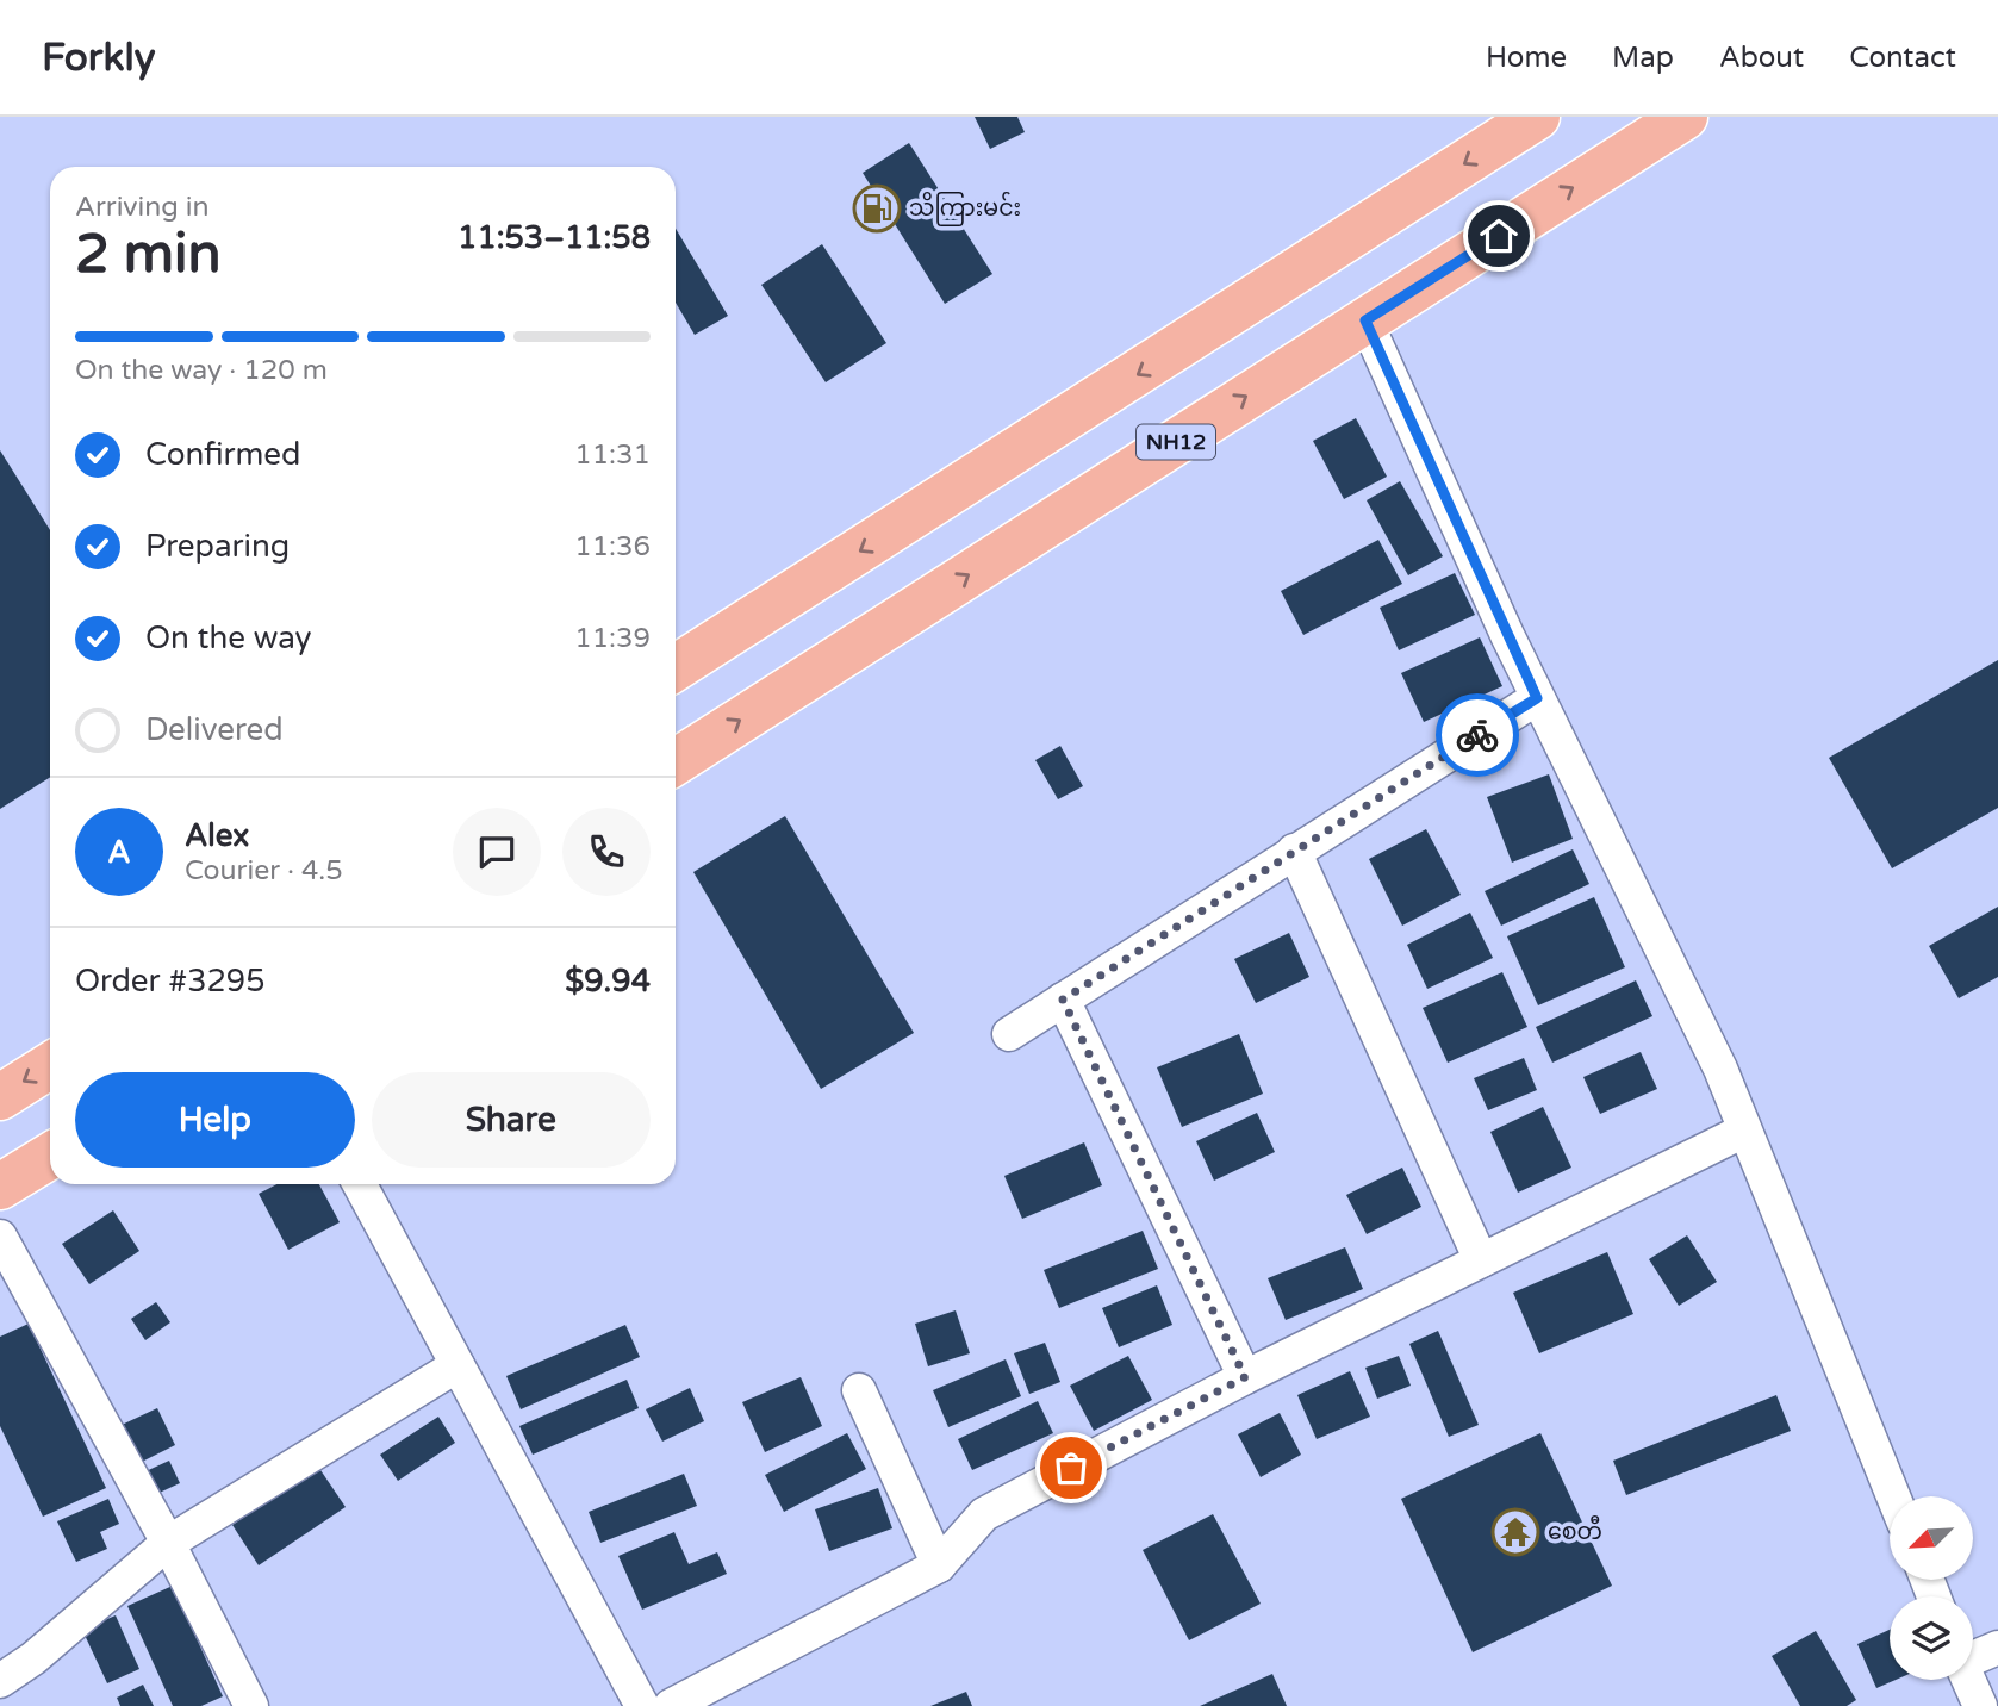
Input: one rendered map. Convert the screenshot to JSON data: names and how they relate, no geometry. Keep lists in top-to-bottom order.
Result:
{
  "streets": {
    "highway": ["NH12"]
  },
  "places": {
    "fuel station": ["သိကြားမင်း"],
    "temple": ["စေတီ"]
  },
  "north": "bottom left",
  "page": {
    "header": "Forkly",
    "nav": [
      "Home",
      "Map",
      "About",
      "Contact"
    ],
    "heading": ["2 min", "Arriving in", "11:53–11:58"],
    "panel": [
      "Alex",
      "Courier · 4.5",
      "Order #3295",
      "$9.94"
    ],
    "bar": "On the way · 120 m",
    "list": [
      ["Confirmed", "11:31"],
      ["Preparing", "11:36"],
      ["On the way", "11:39"],
      "Delivered"
    ],
    "round": "A",
    "buttons": ["Help", "Share"]
  }
}
